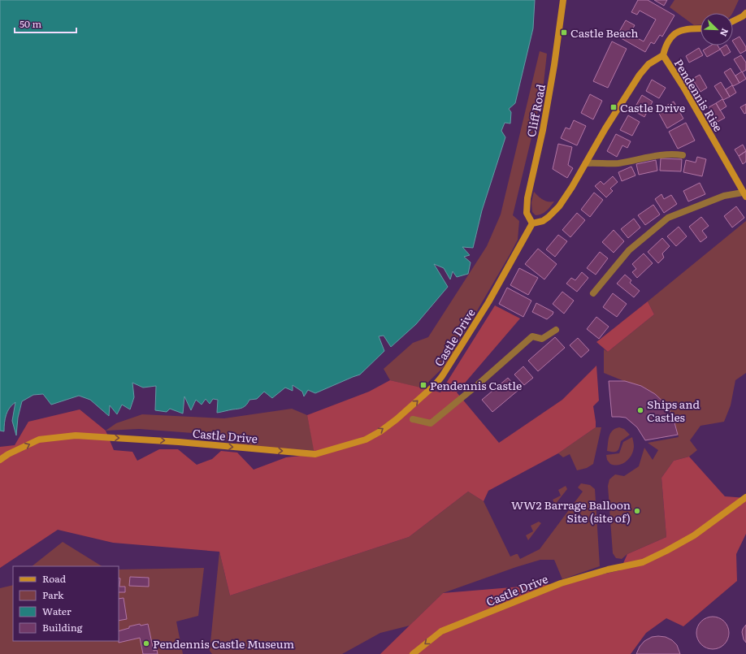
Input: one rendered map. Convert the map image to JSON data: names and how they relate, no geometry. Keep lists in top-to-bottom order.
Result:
{
  "streets": {
    "street": ["Pendennis Rise", "Cliff Road", "Castle Drive"]
  },
  "crossings": [
    ["Cliff Road", "Castle Drive"]
  ],
  "places": {
    "transit": ["Castle Beach", "Castle Drive", "Pendennis Castle"],
    "other": ["Ships and Castles", "WW2 Barrage Balloon Site (site of)", "Pendennis Castle Museum"]
  },
  "legend": [
    "Road",
    "Park",
    "Water",
    "Building"
  ],
  "scale_bar": "50 m",
  "north": "bottom right"
}
